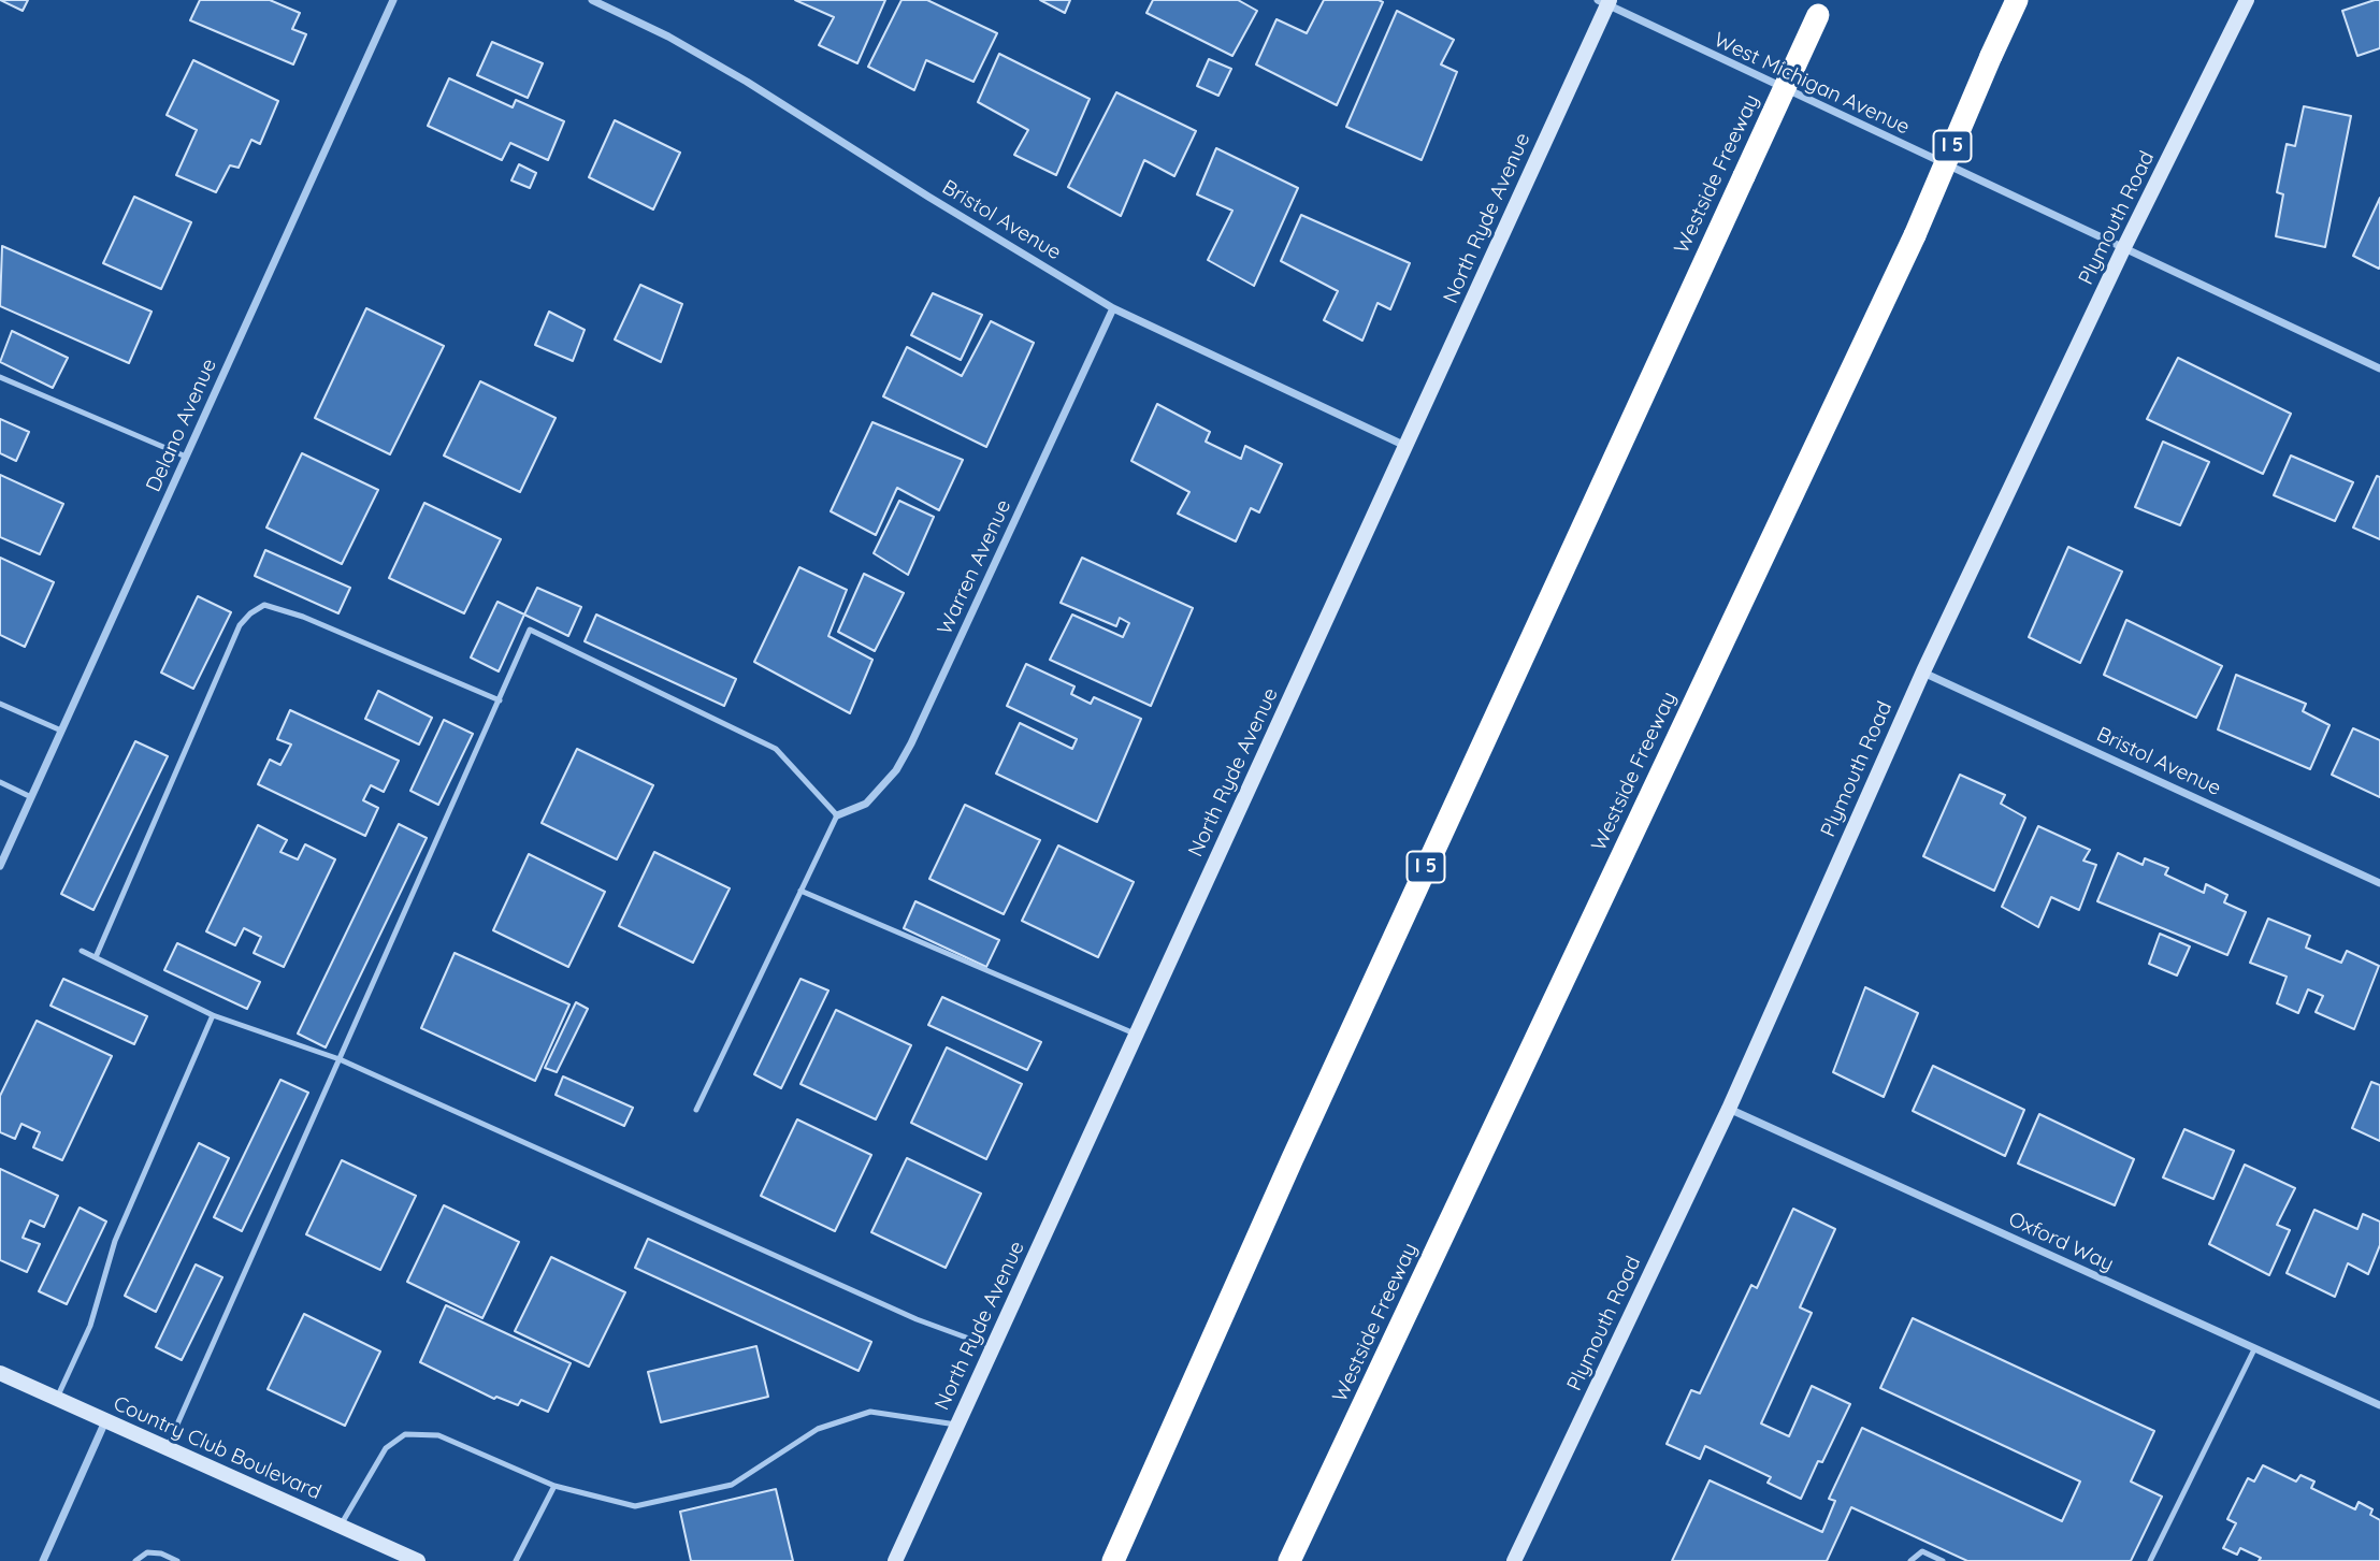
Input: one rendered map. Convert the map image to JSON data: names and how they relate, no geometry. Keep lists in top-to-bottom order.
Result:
{
  "streets": {
    "highway": ["I 5", "Westside Freeway"],
    "street": [
      "West Michigan Avenue",
      "North Ryde Avenue",
      "Plymouth Road",
      "Bristol Avenue",
      "Delano Avenue",
      "Warren Avenue",
      "Oxford Way",
      "Country Club Boulevard"
    ]
  },
  "crossings": [
    ["West Michigan Avenue", "North Ryde Avenue"],
    ["West Michigan Avenue", "Plymouth Road"],
    ["North Ryde Avenue", "Bristol Avenue"],
    ["Plymouth Road", "Bristol Avenue"],
    ["Plymouth Road", "Oxford Way"],
    ["Bristol Avenue", "Warren Avenue"]
  ]
}
